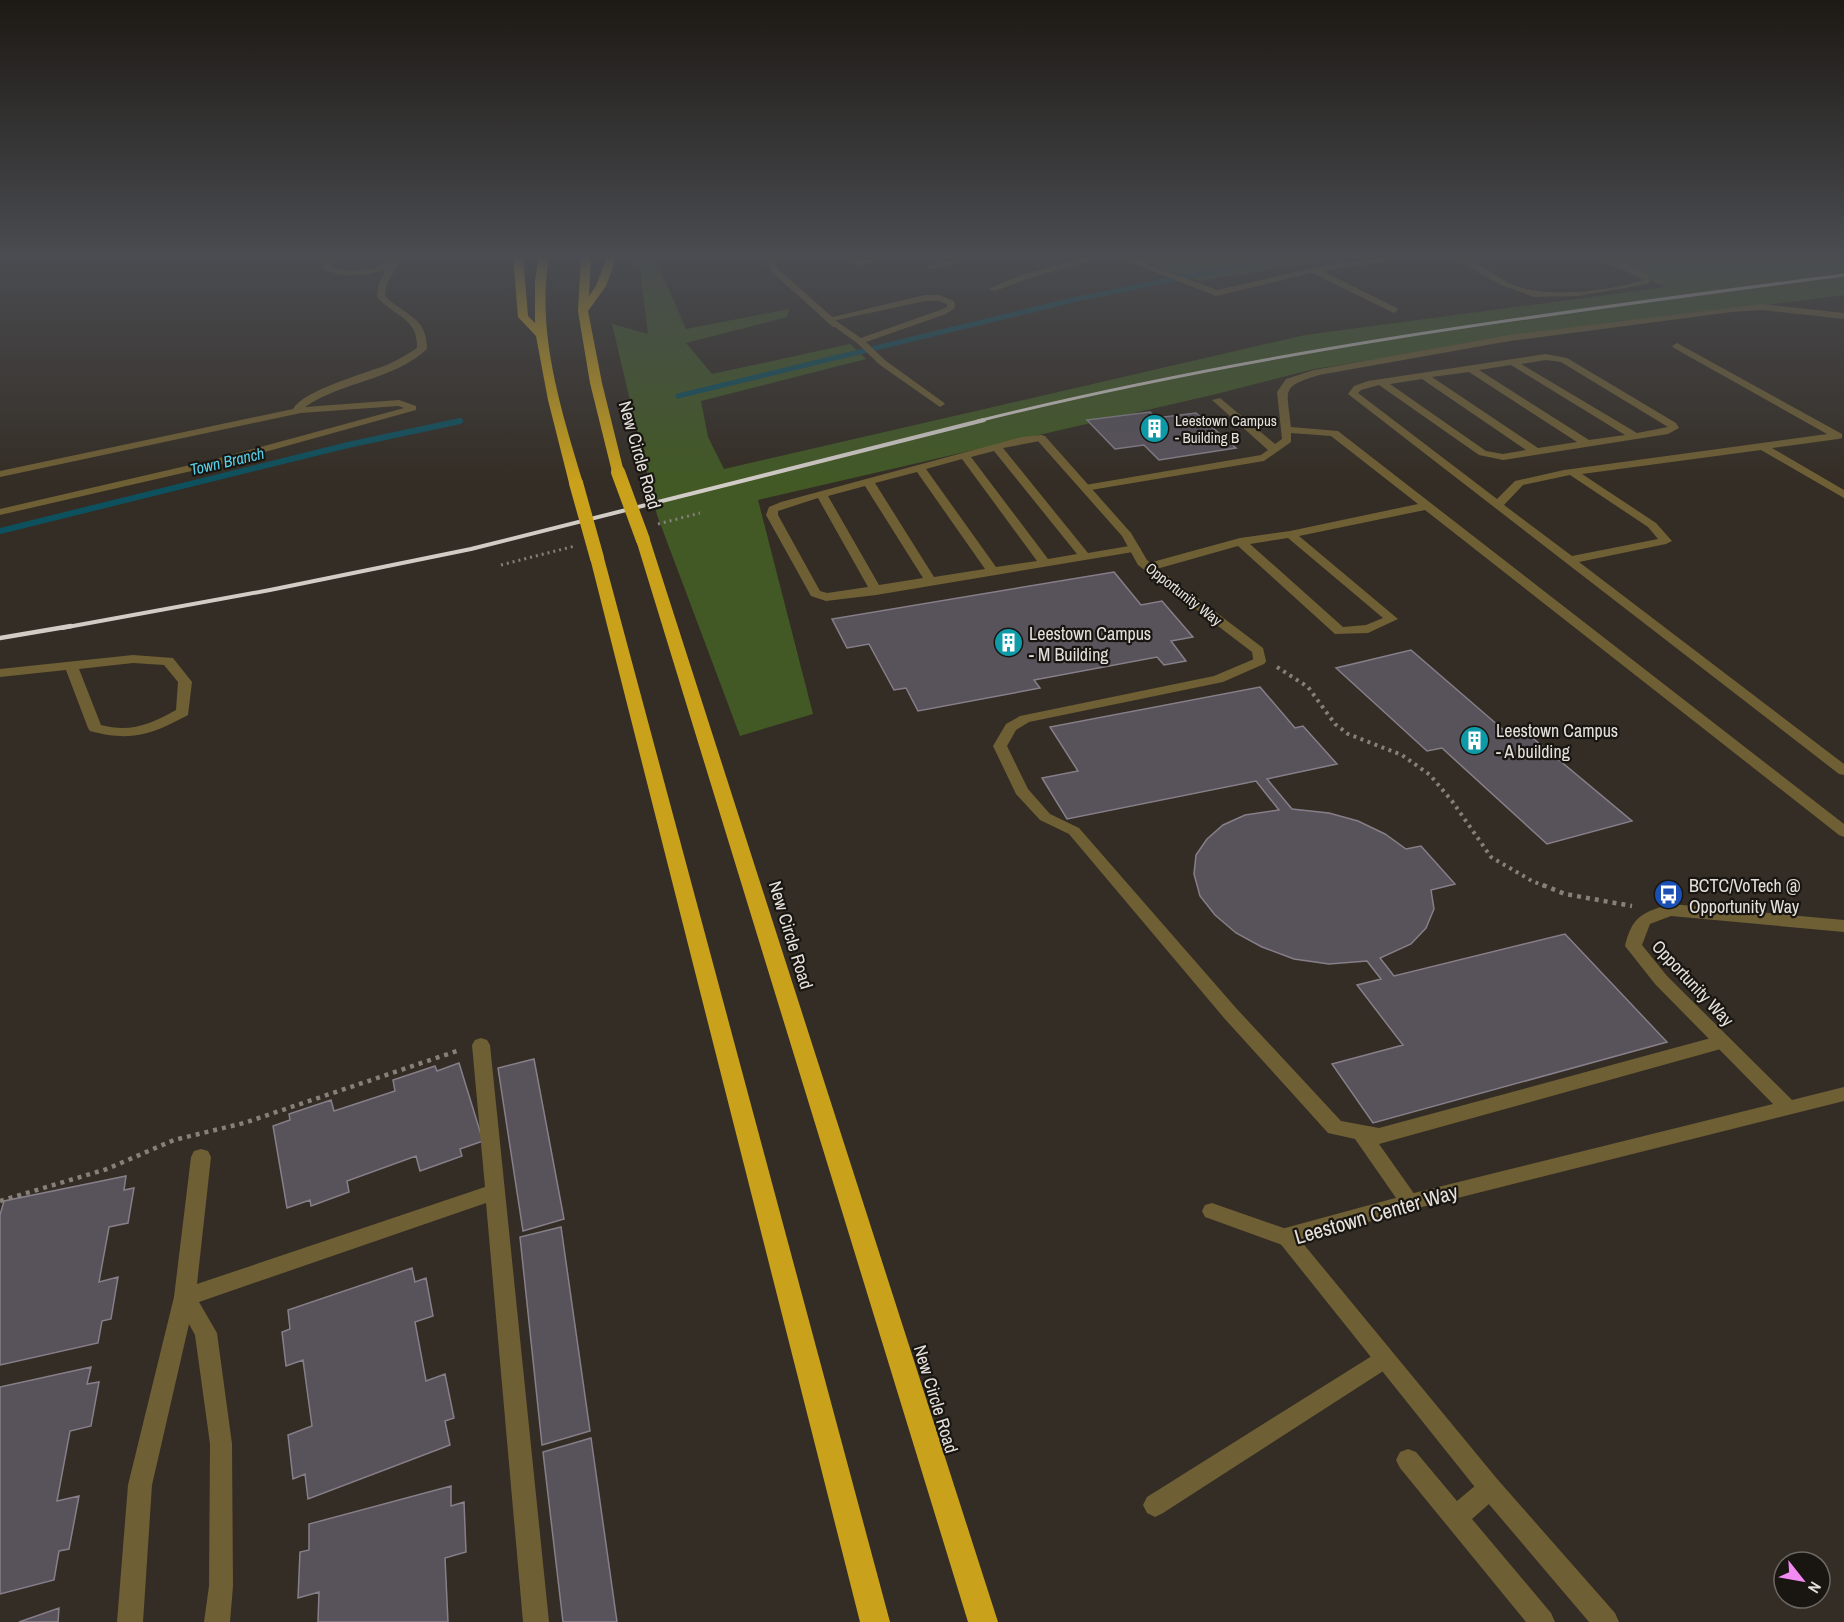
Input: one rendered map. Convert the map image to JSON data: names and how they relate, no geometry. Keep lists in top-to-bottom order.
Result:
{
  "streets": {
    "highway": ["New Circle Road"],
    "street": ["Opportunity Way", "Leestown Center Way"]
  },
  "crossings": [
    ["Opportunity Way", "Leestown Center Way"]
  ],
  "water": ["Town Branch"],
  "places": {
    "building": ["Leestown Campus - Building B", "Leestown Campus - M Building", "Leestown Campus - A building"],
    "bus stop": ["BCTC/VoTech @ Opportunity Way"]
  },
  "north": "bottom right"
}
